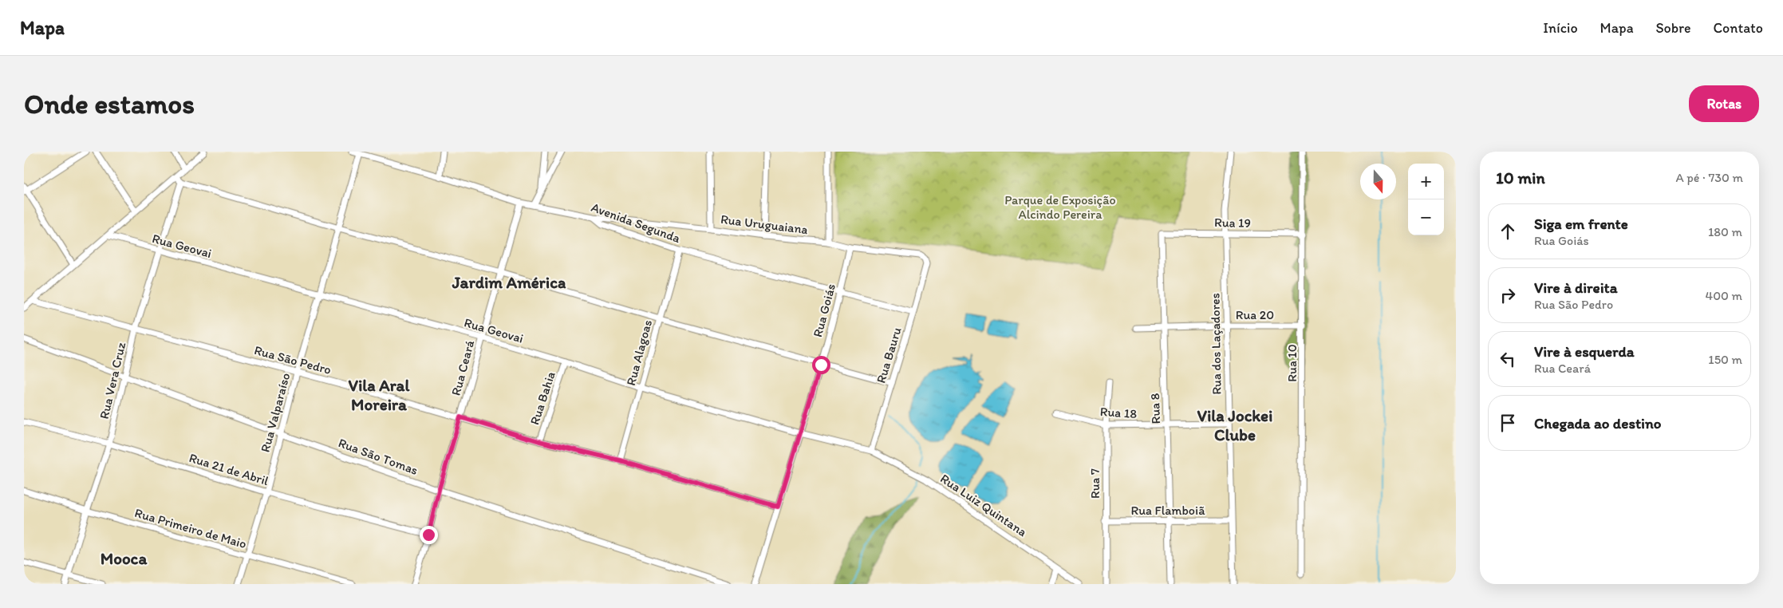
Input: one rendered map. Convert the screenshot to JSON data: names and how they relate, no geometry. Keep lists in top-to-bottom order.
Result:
{
  "streets": {
    "street": [
      "Avenida Segunda",
      "Rua 19",
      "Rua Uruguaiana",
      "Rua Geovai",
      "Rua Goiás",
      "Rua 20",
      "Rua dos Laçadores",
      "Rua Alagoas",
      "Rua Bauru",
      "Rua São Pedro",
      "Rua 10",
      "Rua Ceará",
      "Rua Vera Cruz",
      "Rua Bahia",
      "Rua 8",
      "Rua Valparaíso",
      "Rua 18",
      "Rua São Tomas",
      "Rua 21 de Abril",
      "Rua 7",
      "Rua Luiz Quintana",
      "Rua Flamboiã",
      "Rua Primeiro de Maio"
    ]
  },
  "crossings": [
    ["Avenida Segunda", "Rua Uruguaiana"],
    ["Avenida Segunda", "Rua Goiás"],
    ["Avenida Segunda", "Rua Alagoas"],
    ["Avenida Segunda", "Rua Bauru"],
    ["Avenida Segunda", "Rua Ceará"],
    ["Avenida Segunda", "Rua Valparaíso"],
    ["Rua 19", "Rua dos Laçadores"],
    ["Rua 19", "Rua 10"],
    ["Rua 19", "Rua 8"],
    ["Rua Uruguaiana", "Rua Goiás"],
    ["Rua Uruguaiana", "Rua Bauru"],
    ["Rua Geovai", "Rua Goiás"],
    ["Rua Geovai", "Rua Alagoas"],
    ["Rua Geovai", "Rua Bauru"],
    ["Rua Geovai", "Rua Ceará"],
    ["Rua Geovai", "Rua Vera Cruz"],
    ["Rua Geovai", "Rua Bahia"],
    ["Rua Geovai", "Rua Valparaíso"],
    ["Rua Geovai", "Rua Luiz Quintana"],
    ["Rua Goiás", "Rua São Pedro"],
    ["Rua 20", "Rua dos Laçadores"],
    ["Rua 20", "Rua 10"],
    ["Rua 20", "Rua 8"],
    ["Rua dos Laçadores", "Rua 18"],
    ["Rua dos Laçadores", "Rua Flamboiã"],
    ["Rua Alagoas", "Rua São Pedro"],
    ["Rua Bauru", "Rua Luiz Quintana"],
    ["Rua São Pedro", "Rua Ceará"],
    ["Rua São Pedro", "Rua Vera Cruz"],
    ["Rua São Pedro", "Rua Bahia"],
    ["Rua São Pedro", "Rua Valparaíso"],
    ["Rua Ceará", "Rua São Tomas"],
    ["Rua Ceará", "Rua 21 de Abril"],
    ["Rua Vera Cruz", "Rua São Tomas"],
    ["Rua Vera Cruz", "Rua 21 de Abril"],
    ["Rua Vera Cruz", "Rua Primeiro de Maio"],
    ["Rua 8", "Rua 18"],
    ["Rua 8", "Rua Flamboiã"],
    ["Rua Valparaíso", "Rua São Tomas"],
    ["Rua Valparaíso", "Rua 21 de Abril"],
    ["Rua Valparaíso", "Rua Primeiro de Maio"],
    ["Rua 18", "Rua 7"],
    ["Rua 7", "Rua Flamboiã"]
  ],
  "districts": [
    "Jardim América",
    "Vila Aral Moreira",
    "Vila Jockei Clube",
    "Mooca"
  ],
  "parks": ["Parque de Exposição Alcindo Pereira"],
  "north": "bottom",
  "page": {
    "header": "Mapa",
    "nav": [
      "Início",
      "Mapa",
      "Sobre",
      "Contato"
    ],
    "buttons": "Rotas",
    "title": "Onde estamos",
    "heading": ["10 min", "A pé · 730 m"],
    "map_buttons": ["+", "−"],
    "list": [
      ["Siga em frente", "Rua Goiás", "180 m"],
      ["Vire à direita", "Rua São Pedro", "400 m"],
      ["Vire à esquerda", "Rua Ceará", "150 m"],
      "Chegada ao destino"
    ]
  }
}
